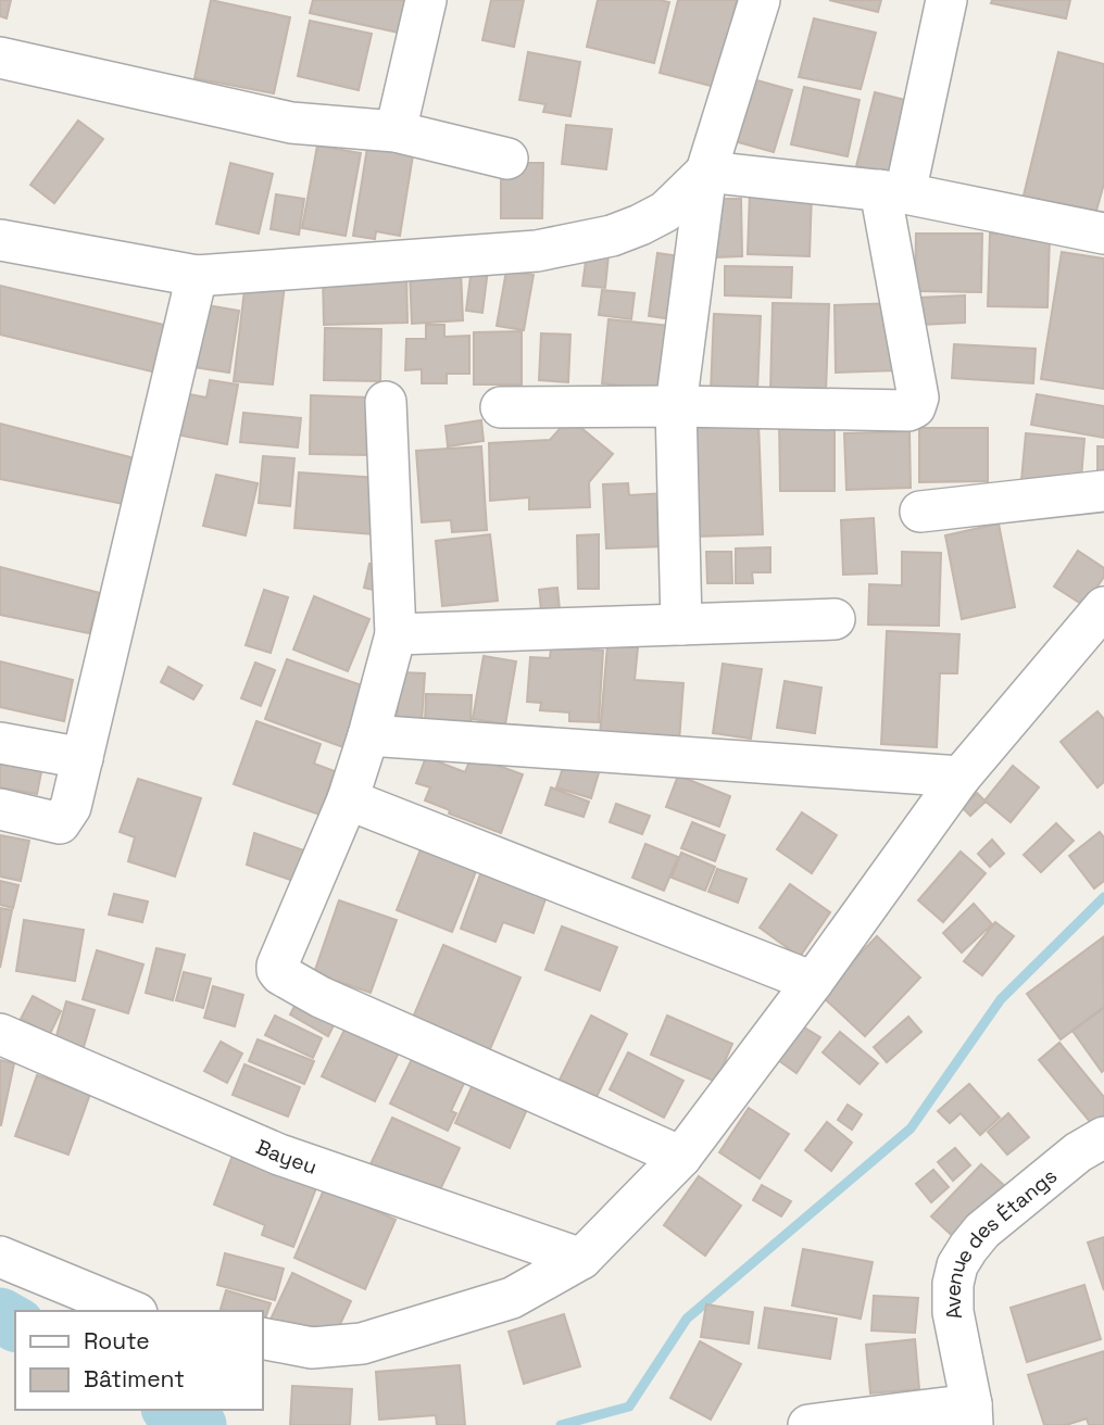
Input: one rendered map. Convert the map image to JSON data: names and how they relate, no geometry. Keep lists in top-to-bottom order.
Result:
{
  "streets": {
    "street": ["Bayeu", "Avenue des Étangs"]
  },
  "legend": ["Route", "Bâtiment"]
}
